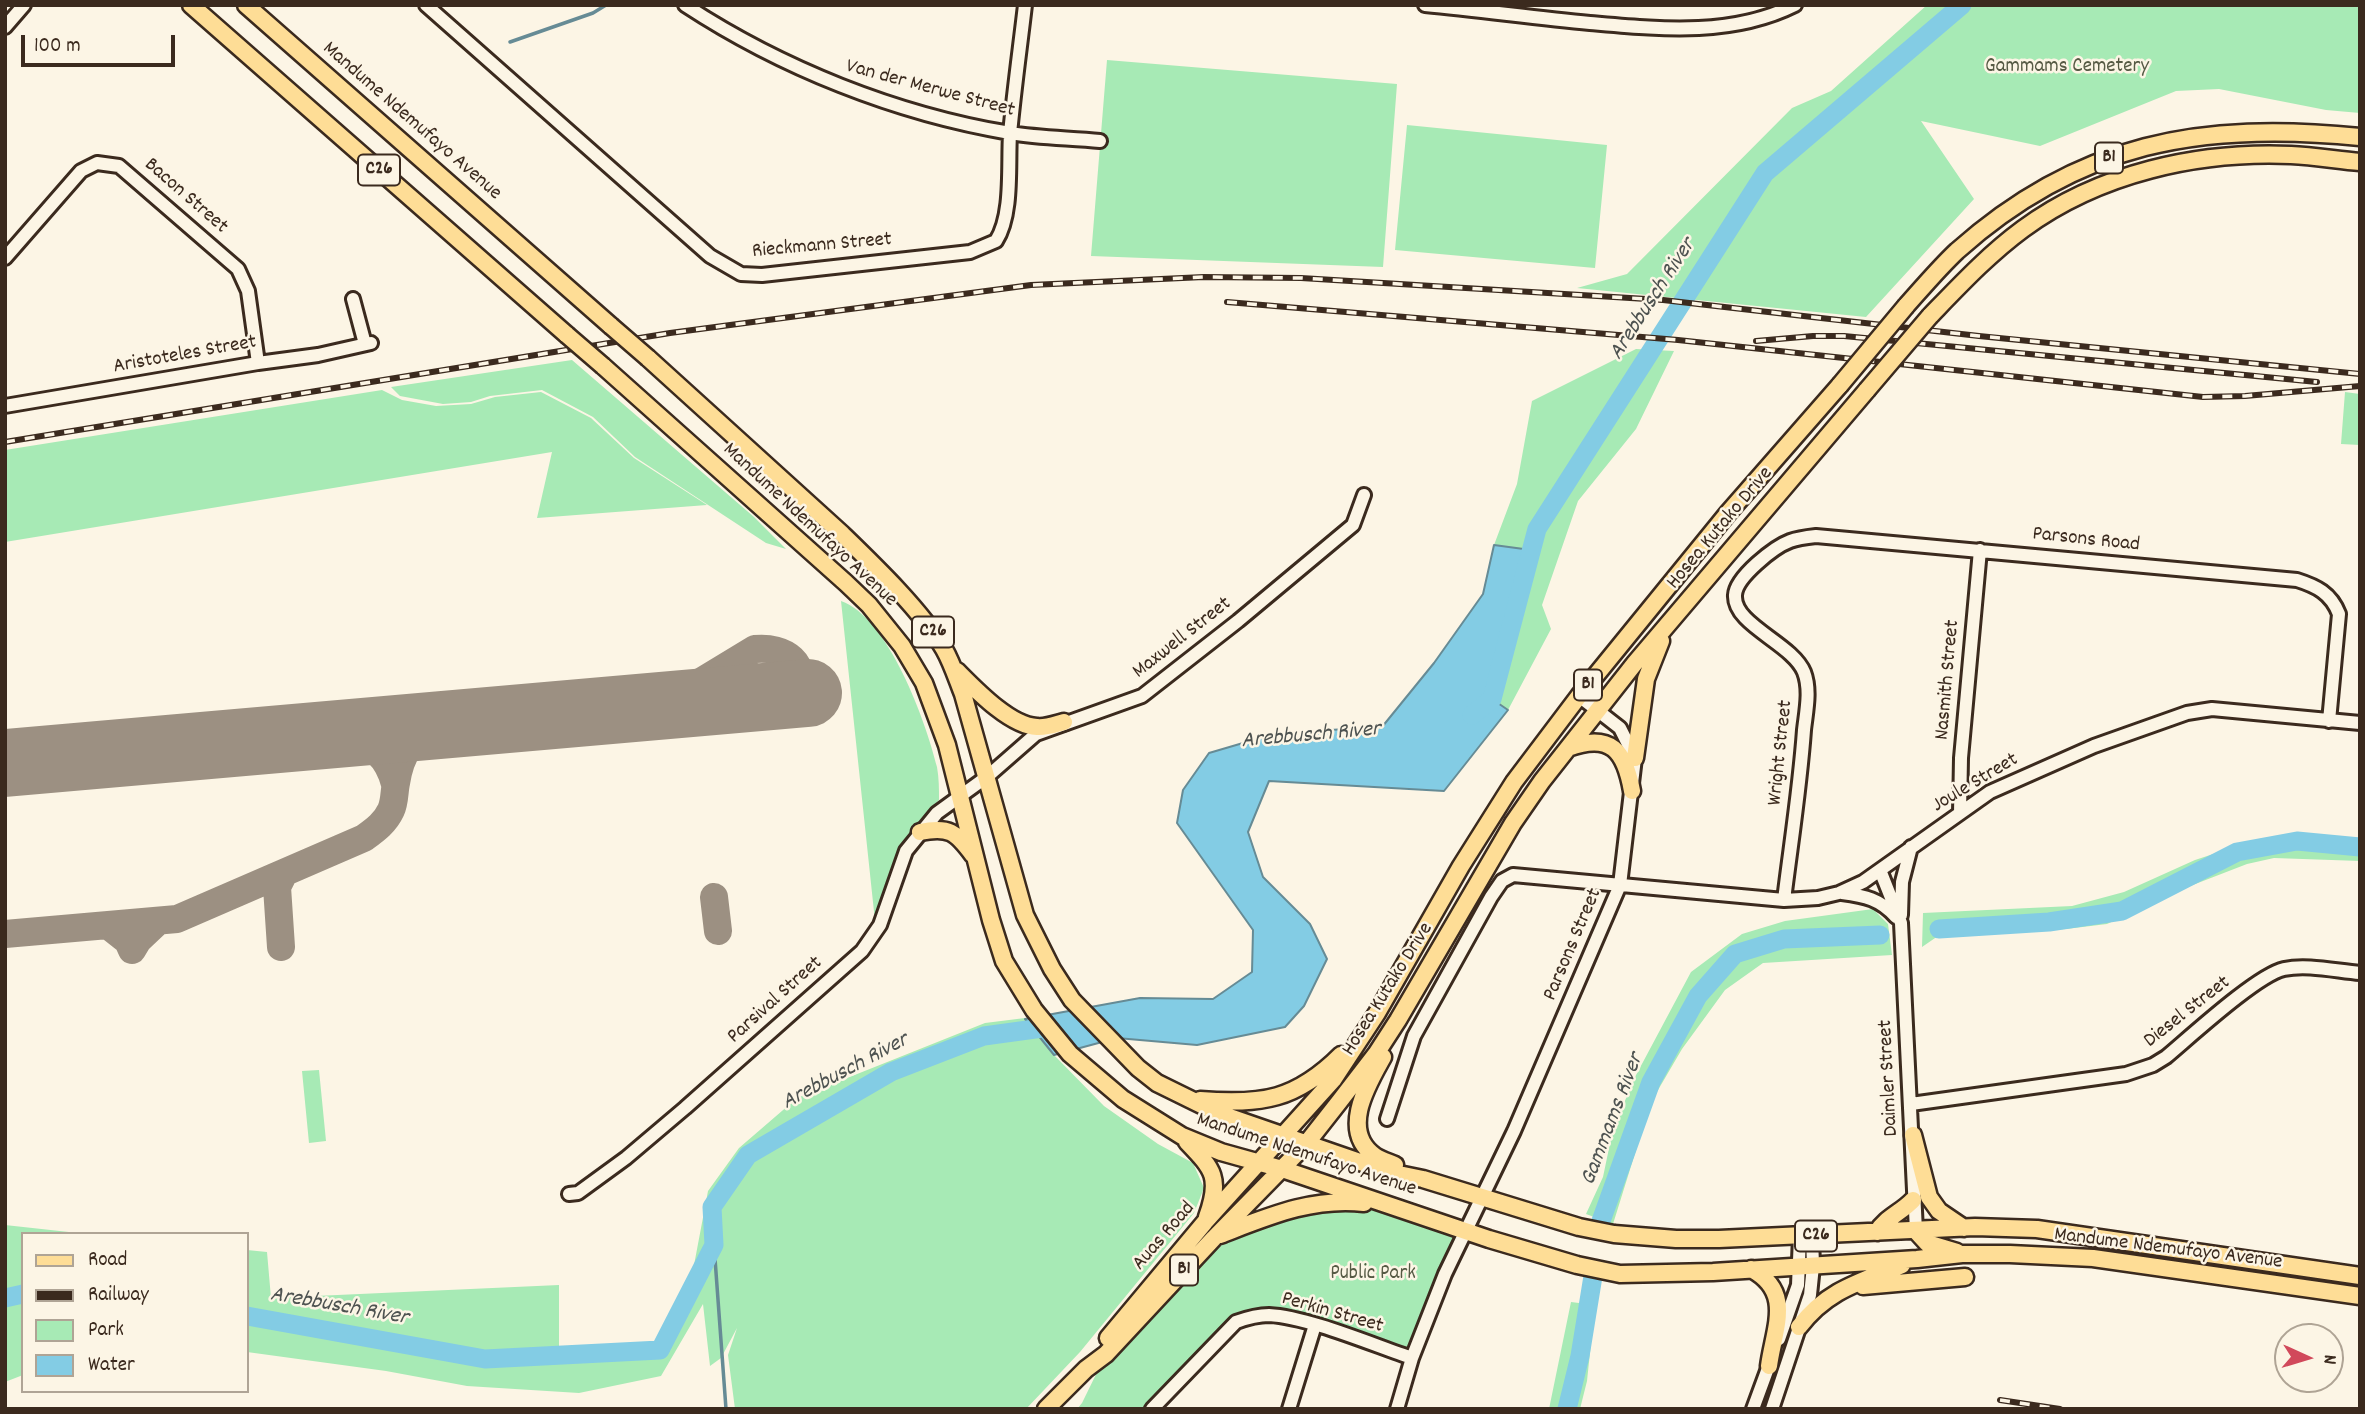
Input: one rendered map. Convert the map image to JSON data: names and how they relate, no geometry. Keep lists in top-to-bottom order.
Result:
{
  "streets": {
    "main road": [
      "Mandume Ndemufayo Avenue",
      "B1",
      "C26",
      "Hosea Kutako Drive",
      "Auas Road"
    ],
    "street": [
      "Van der Merwe Street",
      "Bacon Street",
      "Rieckmann Street",
      "Aristoteles Street",
      "Parsons Road",
      "Maxwell Street",
      "Nasmith Street",
      "Wright Street",
      "Joule Street",
      "Parsons Street",
      "Parsival Street",
      "Diesel Street",
      "Daimler Street",
      "Perkin Street"
    ]
  },
  "crossings": [
    ["Van der Merwe Street", "Rieckmann Street"],
    ["Mandume Ndemufayo Avenue", "Hosea Kutako Drive"],
    ["Mandume Ndemufayo Avenue", "Maxwell Street"],
    ["Mandume Ndemufayo Avenue", "Parsons Street"],
    ["Mandume Ndemufayo Avenue", "Parsival Street"],
    ["Mandume Ndemufayo Avenue", "Daimler Street"],
    ["Mandume Ndemufayo Avenue", "Auas Road"],
    ["Bacon Street", "Aristoteles Street"],
    ["Hosea Kutako Drive", "Auas Road"],
    ["Parsons Road", "Nasmith Street"],
    ["Parsons Road", "Wright Street"],
    ["Parsons Road", "Joule Street"],
    ["Maxwell Street", "Parsival Street"],
    ["Nasmith Street", "Joule Street"],
    ["Wright Street", "Joule Street"],
    ["Joule Street", "Parsons Street"],
    ["Joule Street", "Daimler Street"],
    ["Parsons Street", "Perkin Street"],
    ["Diesel Street", "Daimler Street"]
  ],
  "water": ["Arebbusch River", "Gammams River"],
  "parks": ["Gammams Cemetery", "Public Park"],
  "legend": [
    "Road",
    "Railway",
    "Park",
    "Water"
  ],
  "scale_bar": "100 m",
  "north": "right"
}
